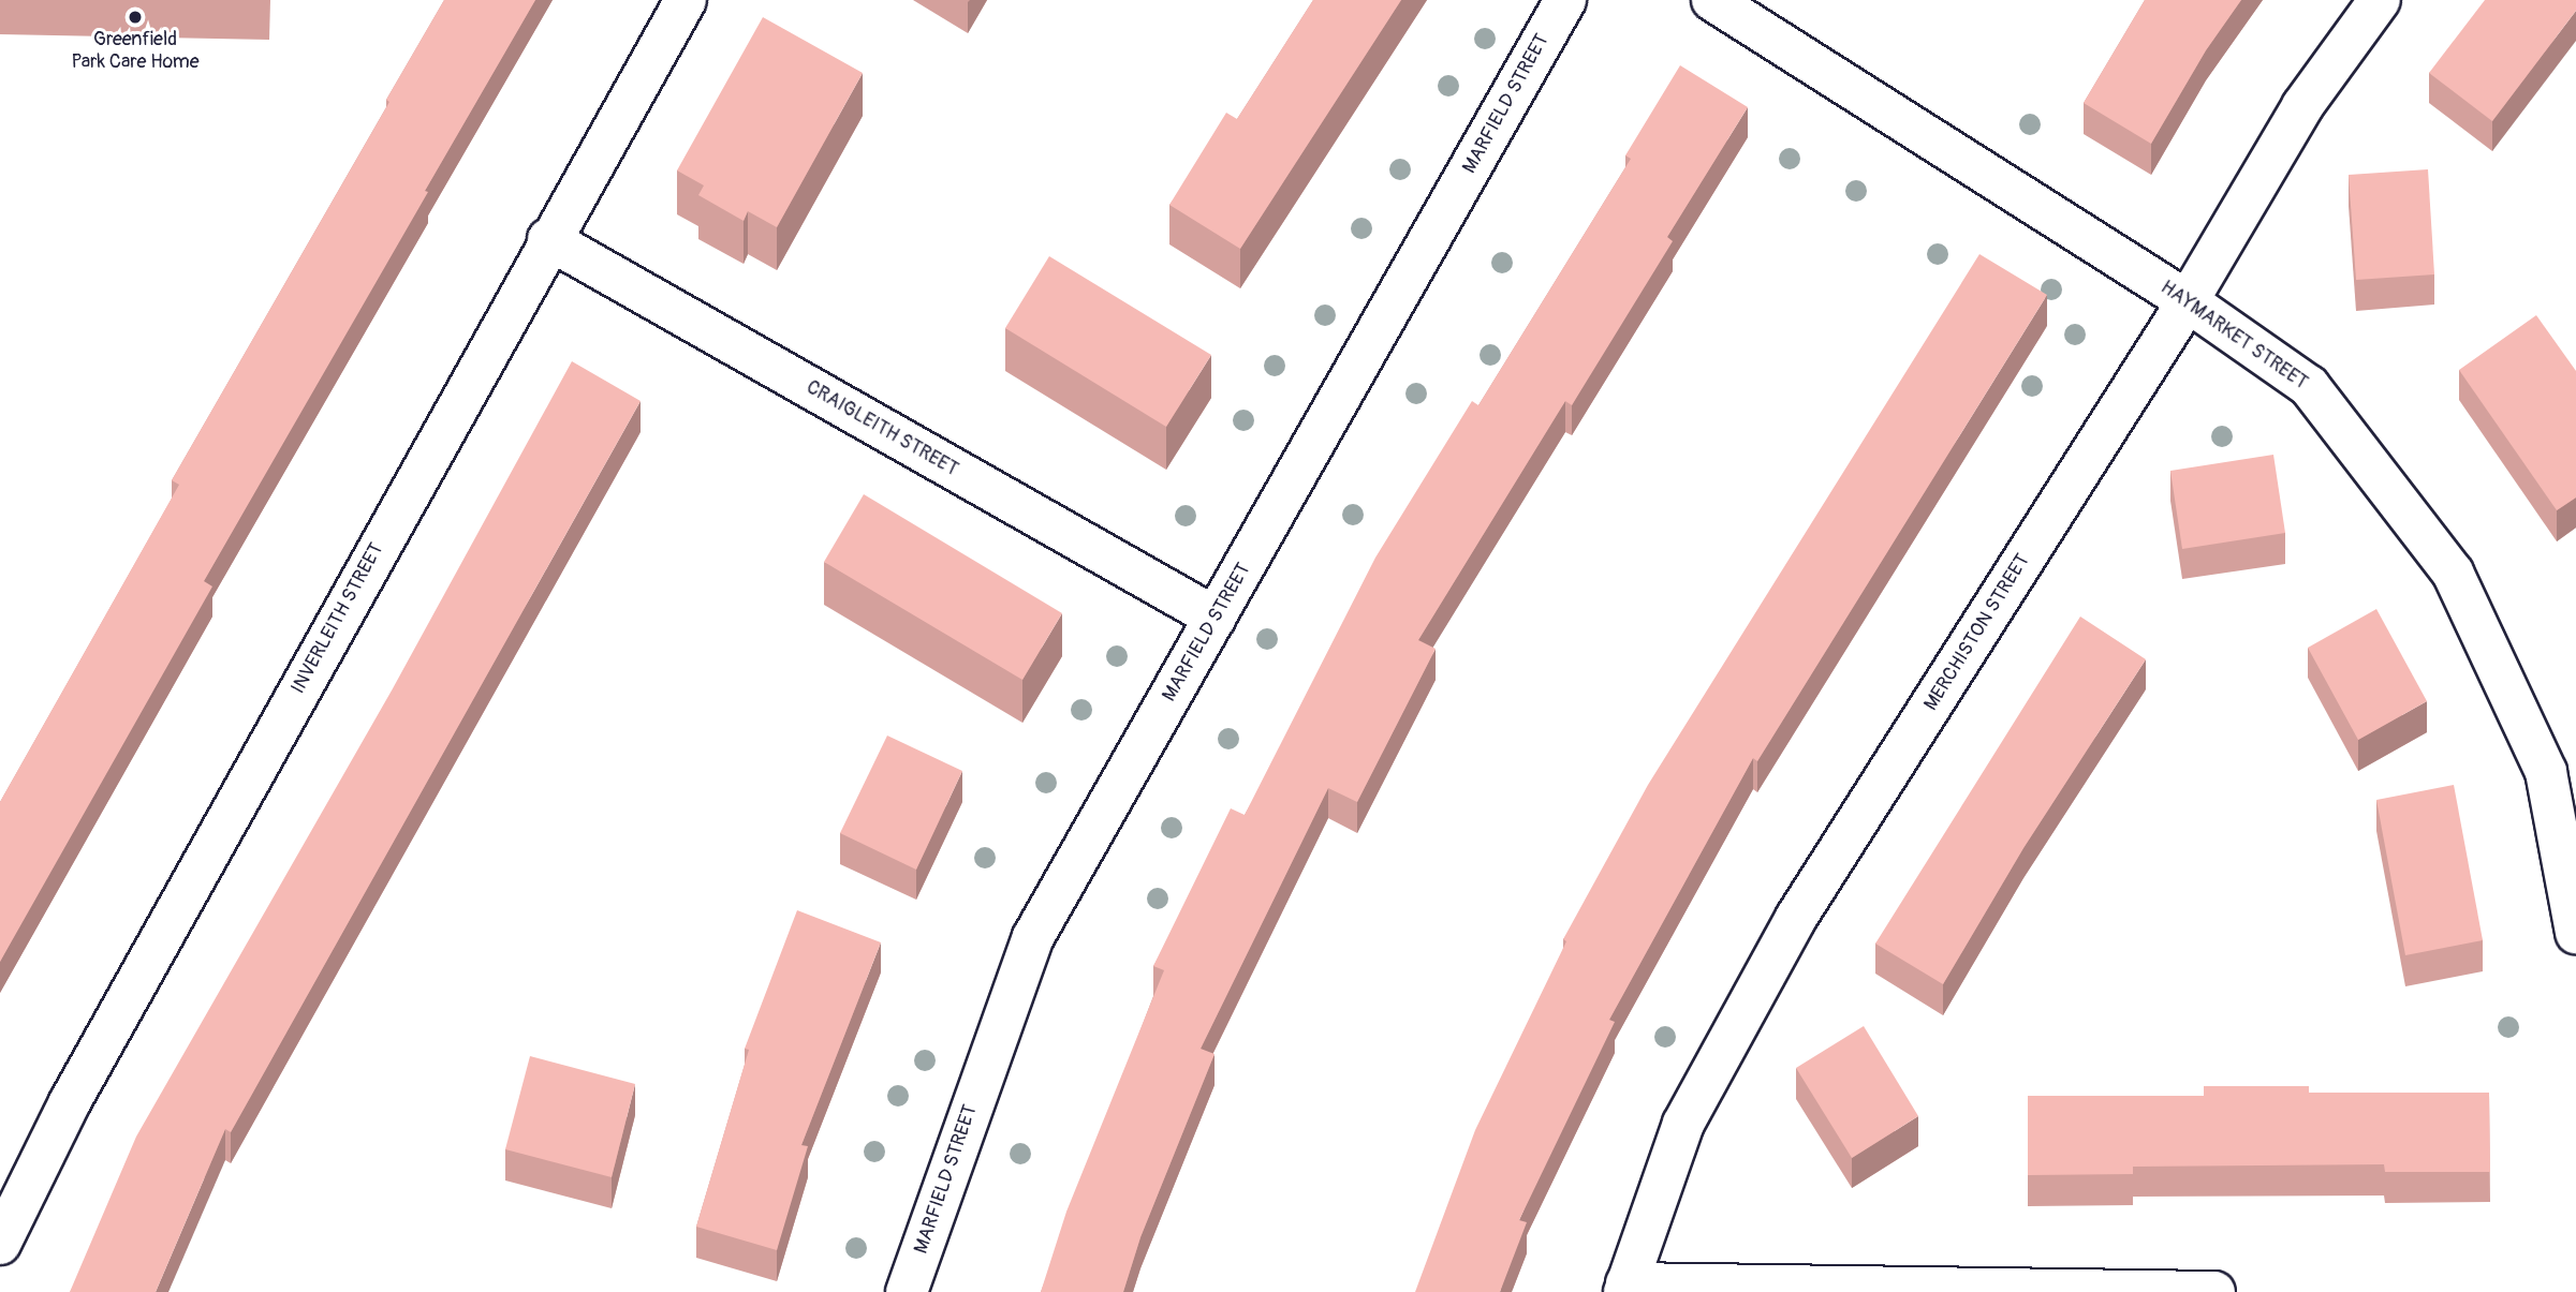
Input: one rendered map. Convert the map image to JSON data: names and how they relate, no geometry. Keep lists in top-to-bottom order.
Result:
{
  "streets": {
    "street": [
      "MARFIELD STREET",
      "HAYMARKET STREET",
      "CRAIGLEITH STREET",
      "INVERLEITH STREET",
      "MERCHISTON STREET"
    ]
  },
  "crossings": [
    ["MARFIELD STREET", "CRAIGLEITH STREET"],
    ["HAYMARKET STREET", "MERCHISTON STREET"],
    ["CRAIGLEITH STREET", "INVERLEITH STREET"]
  ],
  "places": ["Greenfield Park Care Home"]
}
